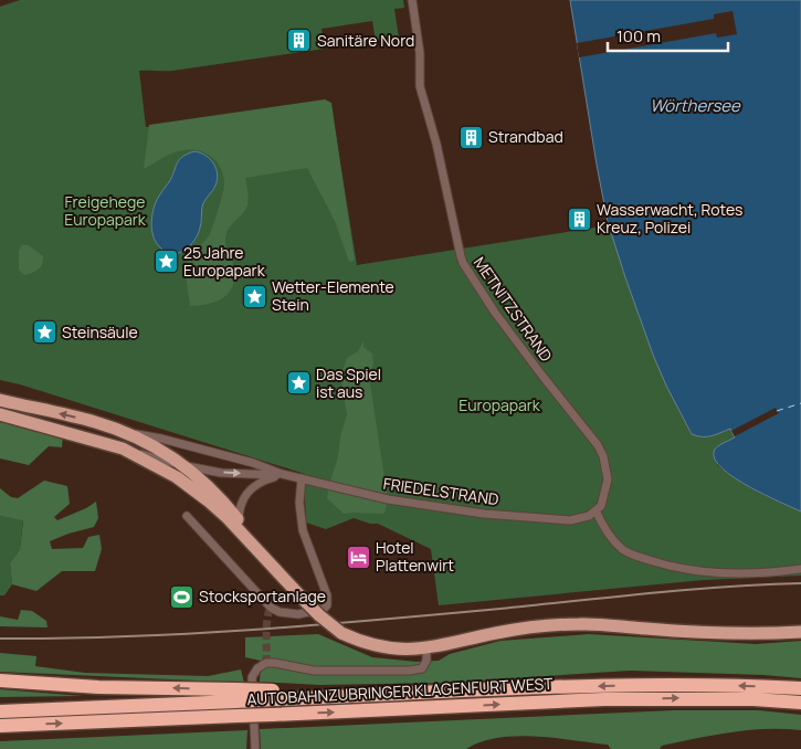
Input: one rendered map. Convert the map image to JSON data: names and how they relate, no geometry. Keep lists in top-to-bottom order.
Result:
{
  "streets": {
    "highway": ["AUTOBAHNZUBRINGER KLAGENFURT WEST"],
    "street": ["METNITZSTRAND", "FRIEDELSTRAND"]
  },
  "crossings": [
    ["METNITZSTRAND", "FRIEDELSTRAND"]
  ],
  "water": ["Wörthersee"],
  "parks": ["Freigehege Europapark", "Europapark"],
  "places": {
    "building": ["Sanitäre Nord", "Strandbad", "Wasserwacht, Rotes Kreuz, Polizei"],
    "place": [
      "25 Jahre Europapark",
      "Wetter-Elemente Stein",
      "Steinsäule",
      "Das Spiel ist aus"
    ],
    "hotel": ["Hotel Plattenwirt"],
    "sports": ["Stocksportanlage"]
  },
  "scale_bar": "100 m"
}
